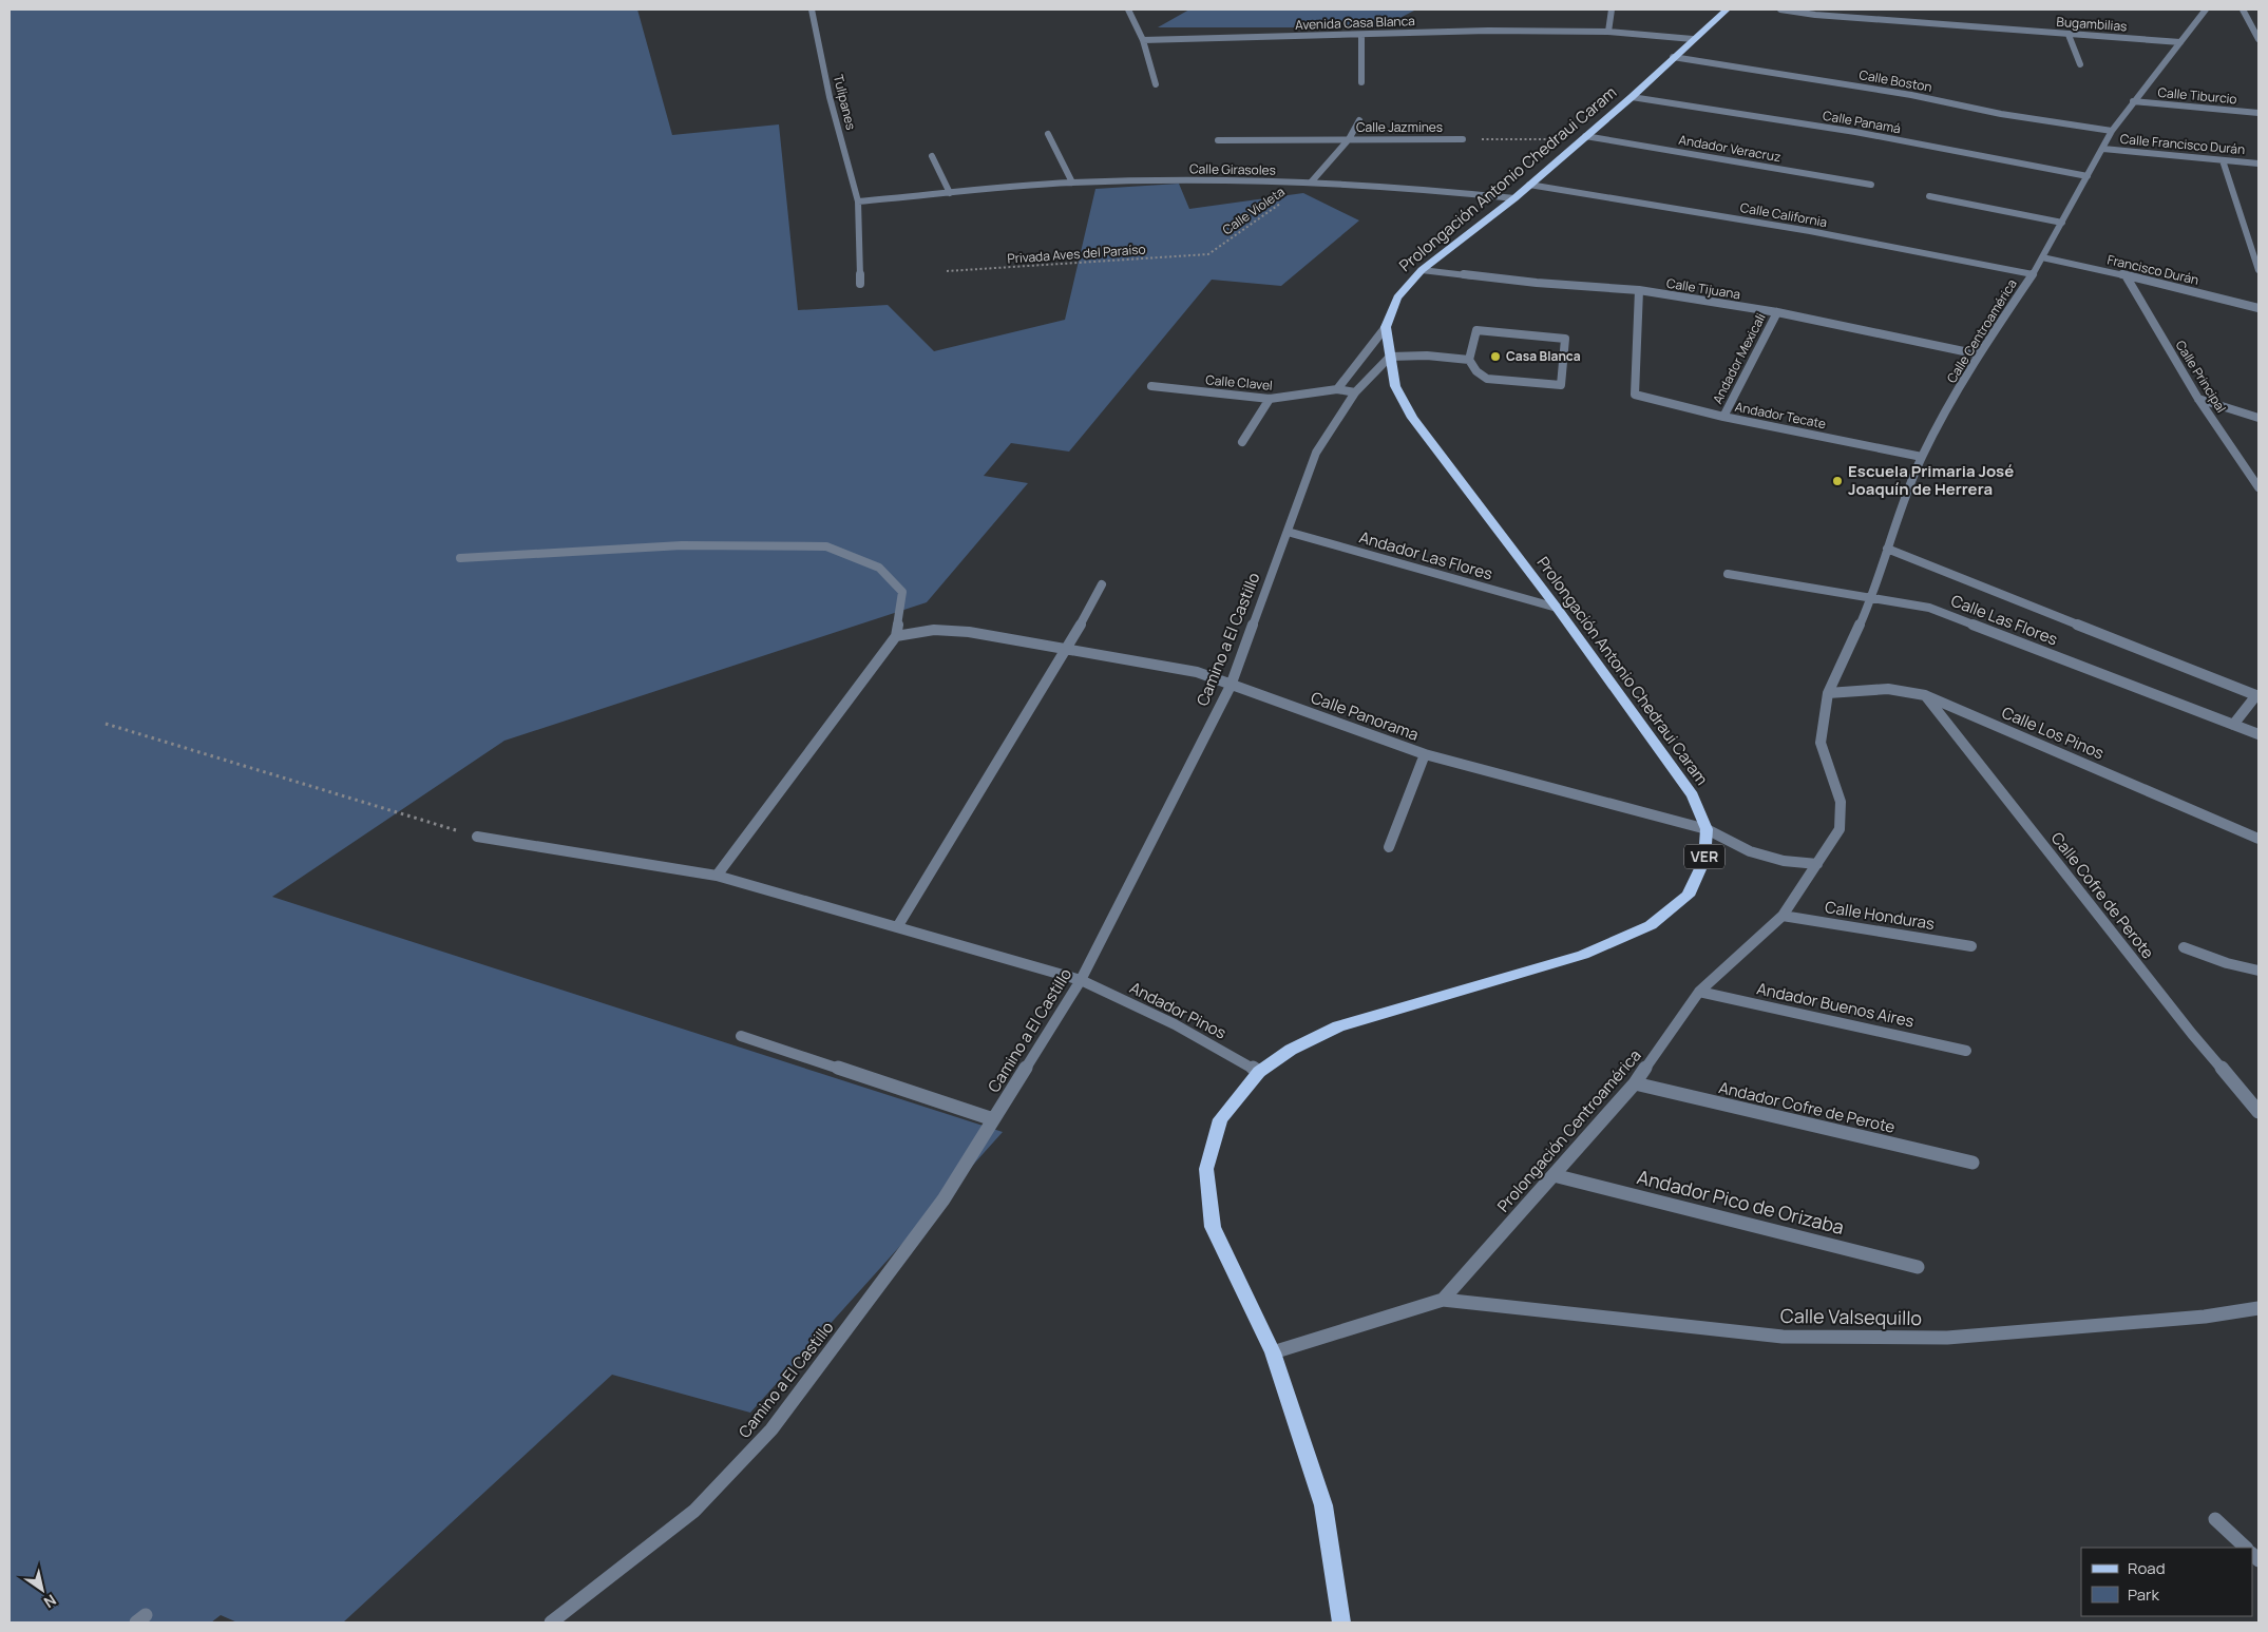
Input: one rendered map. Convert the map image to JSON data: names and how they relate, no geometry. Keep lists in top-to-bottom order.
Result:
{
  "streets": {
    "main road": ["Prolongación Antonio Chedraui Caram", "VER"],
    "street": [
      "Avenida Casa Blanca",
      "Bugambilias",
      "Calle Boston",
      "Calle Tiburcio",
      "Tulipanes",
      "Calle Panamá",
      "Calle Jazmines",
      "Calle Francisco Durán",
      "Andador Veracruz",
      "Calle Girasoles",
      "Calle California",
      "Francisco Durán",
      "Calle Tijuana",
      "Calle Centroamérica",
      "Andador Mexicali",
      "Calle Principal",
      "Calle Clavel",
      "Andador Tecate",
      "Andador Las Flores",
      "Calle Las Flores",
      "Camino a El Castillo",
      "Calle Panorama",
      "Calle Los Pinos",
      "Calle Cofre de Perote",
      "Calle Honduras",
      "Andador Buenos Aires",
      "Andador Pinos",
      "Andador Cofre de Perote",
      "Prolongación Centroamérica",
      "Andador Pico de Orizaba",
      "Calle Valsequillo"
    ],
    "path": ["Calle Violeta", "Privada Aves del Paraíso"]
  },
  "crossings": [
    ["Avenida Casa Blanca", "Prolongación Antonio Chedraui Caram"],
    ["Bugambilias", "Calle Centroamérica"],
    ["Calle Boston", "Prolongación Antonio Chedraui Caram"],
    ["Calle Boston", "Calle Centroamérica"],
    ["Calle Tiburcio", "Calle Centroamérica"],
    ["Tulipanes", "Calle Girasoles"],
    ["Calle Panamá", "Prolongación Antonio Chedraui Caram"],
    ["Calle Panamá", "Calle Centroamérica"],
    ["Calle Jazmines", "Andador Veracruz"],
    ["Calle Jazmines", "Prolongación Antonio Chedraui Caram"],
    ["Calle Francisco Durán", "Calle Centroamérica"],
    ["Andador Veracruz", "Prolongación Antonio Chedraui Caram"],
    ["Calle Girasoles", "Prolongación Antonio Chedraui Caram"],
    ["Calle Girasoles", "Calle Violeta"],
    ["Prolongación Antonio Chedraui Caram", "Calle California"],
    ["Prolongación Antonio Chedraui Caram", "Calle Tijuana"],
    ["Prolongación Antonio Chedraui Caram", "Andador Las Flores"],
    ["Prolongación Antonio Chedraui Caram", "Camino a El Castillo"],
    ["Prolongación Antonio Chedraui Caram", "Calle Panorama"],
    ["Prolongación Antonio Chedraui Caram", "Andador Pinos"],
    ["Calle Violeta", "Privada Aves del Paraíso"],
    ["Calle California", "Calle Centroamérica"],
    ["Francisco Durán", "Calle Centroamérica"],
    ["Francisco Durán", "Calle Principal"],
    ["Calle Tijuana", "Calle Centroamérica"],
    ["Calle Tijuana", "Andador Mexicali"],
    ["Calle Tijuana", "Andador Tecate"],
    ["Calle Centroamérica", "Andador Tecate"],
    ["Calle Centroamérica", "Calle Las Flores"],
    ["Calle Centroamérica", "Calle Los Pinos"],
    ["Calle Centroamérica", "Prolongación Centroamérica"],
    ["Andador Mexicali", "Andador Tecate"],
    ["Calle Clavel", "Camino a El Castillo"],
    ["Andador Las Flores", "Camino a El Castillo"],
    ["Camino a El Castillo", "Calle Panorama"],
    ["Camino a El Castillo", "Andador Pinos"],
    ["Calle Panorama", "Prolongación Centroamérica"],
    ["Calle Los Pinos", "Calle Cofre de Perote"],
    ["Calle Los Pinos", "Prolongación Centroamérica"],
    ["Calle Honduras", "Prolongación Centroamérica"],
    ["Andador Buenos Aires", "Prolongación Centroamérica"],
    ["Andador Cofre de Perote", "Prolongación Centroamérica"],
    ["Prolongación Centroamérica", "Andador Pico de Orizaba"],
    ["Prolongación Centroamérica", "Calle Valsequillo"]
  ],
  "places": ["Casa Blanca", "Escuela Primaria José Joaquín de Herrera"],
  "legend": ["Road", "Park"],
  "north": "bottom right"
}
